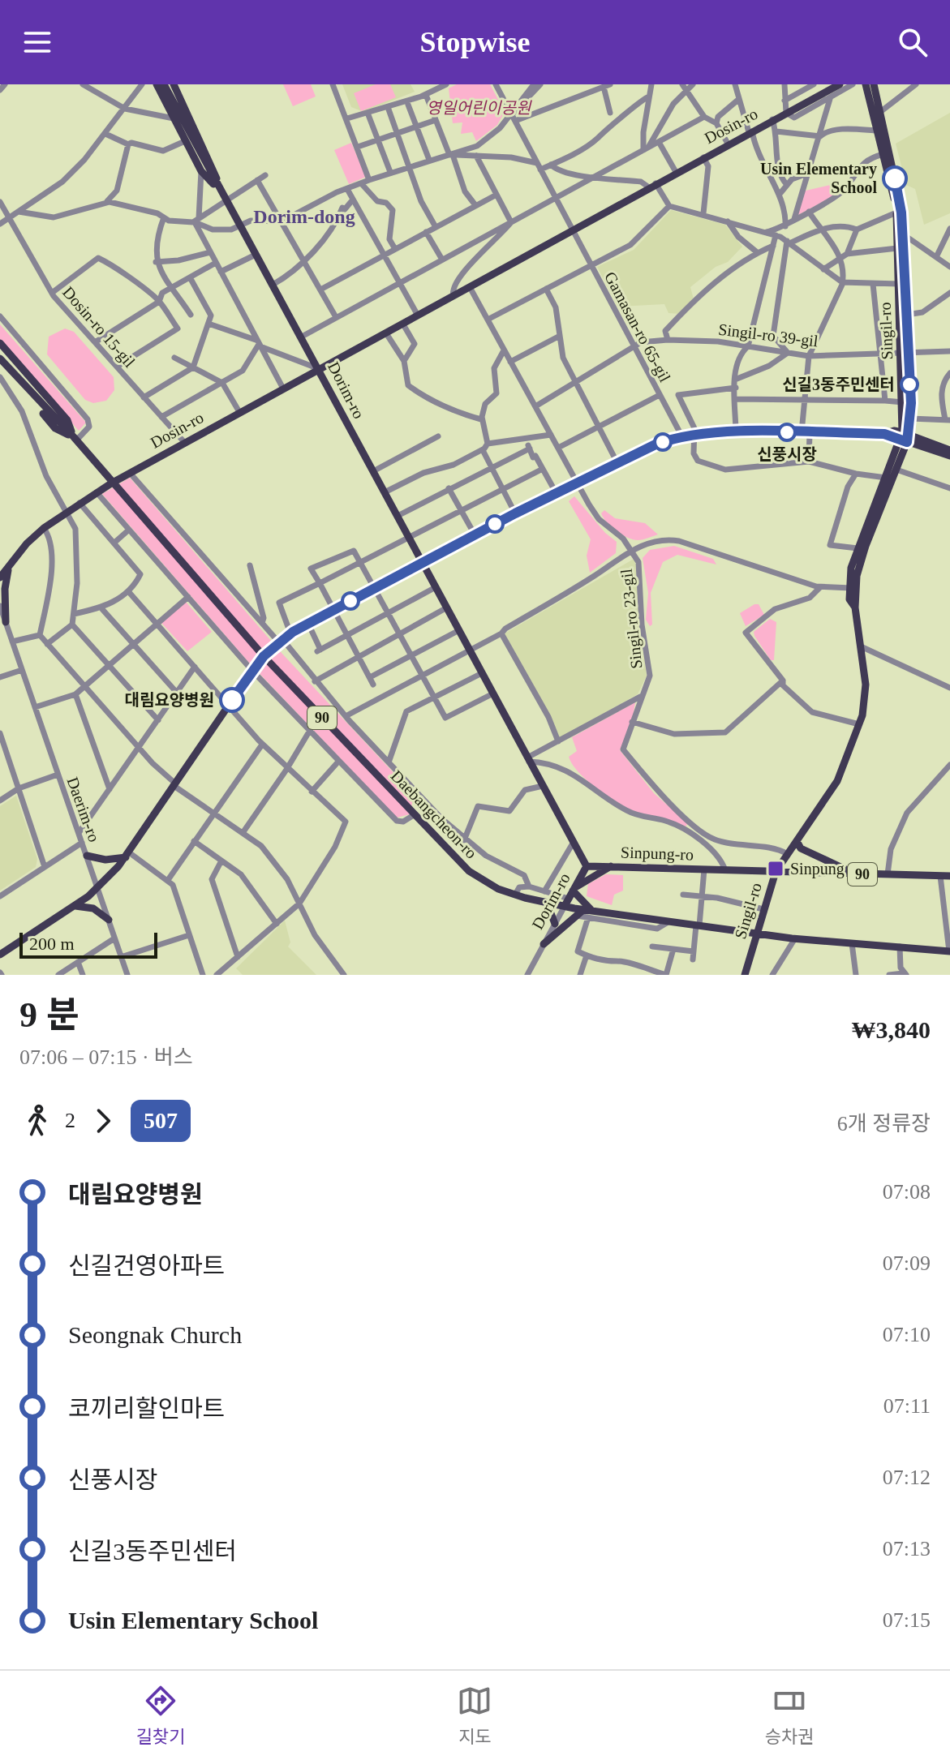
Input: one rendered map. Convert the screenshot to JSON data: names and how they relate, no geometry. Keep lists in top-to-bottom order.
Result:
{
  "streets": {
    "main road": [
      "Dosin-ro",
      "Singil-ro",
      "Dorim-ro",
      "90",
      "Daebangcheon-ro",
      "Sinpung-ro"
    ],
    "street": [
      "Dosin-ro 15-gil",
      "Gamasan-ro 65-gil",
      "Singil-ro 39-gil",
      "Singil-ro 23-gil",
      "Daerim-ro"
    ]
  },
  "crossings": [
    ["Dosin-ro", "Dosin-ro 15-gil"],
    ["Dosin-ro", "Gamasan-ro 65-gil"],
    ["Dosin-ro", "Dorim-ro"],
    ["Dosin-ro", "Daebangcheon-ro"],
    ["Gamasan-ro 65-gil", "Singil-ro 39-gil"],
    ["Singil-ro", "Singil-ro 39-gil"],
    ["Singil-ro", "Singil-ro 23-gil"],
    ["Singil-ro", "Daebangcheon-ro"],
    ["Singil-ro", "Sinpung-ro"],
    ["Dorim-ro", "Daebangcheon-ro"],
    ["Dorim-ro", "Sinpung-ro"]
  ],
  "districts": ["Dorim-dong"],
  "parks": ["영일어린이공원"],
  "places": {
    "other": [
      "Usin Elementary School",
      "신길3동주민센터",
      "신풍시장",
      "대림요양병원"
    ],
    "transit": ["Sinpung"]
  },
  "lines": ["bus line 507"],
  "scale_bar": "200 m",
  "page": {
    "header": "Stopwise",
    "scale": "200 m",
    "heading": ["9 분", "07:06 – 07:15 · 버스", "₩3,840"],
    "legs": ["2", "507", "6개 정류장"],
    "list": [
      {
        "name": "대림요양병원",
        "value": "07:08"
      },
      {
        "name": "신길건영아파트",
        "value": "07:09"
      },
      {
        "name": "Seongnak Church",
        "value": "07:10"
      },
      {
        "name": "코끼리할인마트",
        "value": "07:11"
      },
      {
        "name": "신풍시장",
        "value": "07:12"
      },
      {
        "name": "신길3동주민센터",
        "value": "07:13"
      },
      {
        "name": "Usin Elementary School",
        "value": "07:15"
      }
    ],
    "tabs": ["길찾기", "지도", "승차권"]
  }
}
